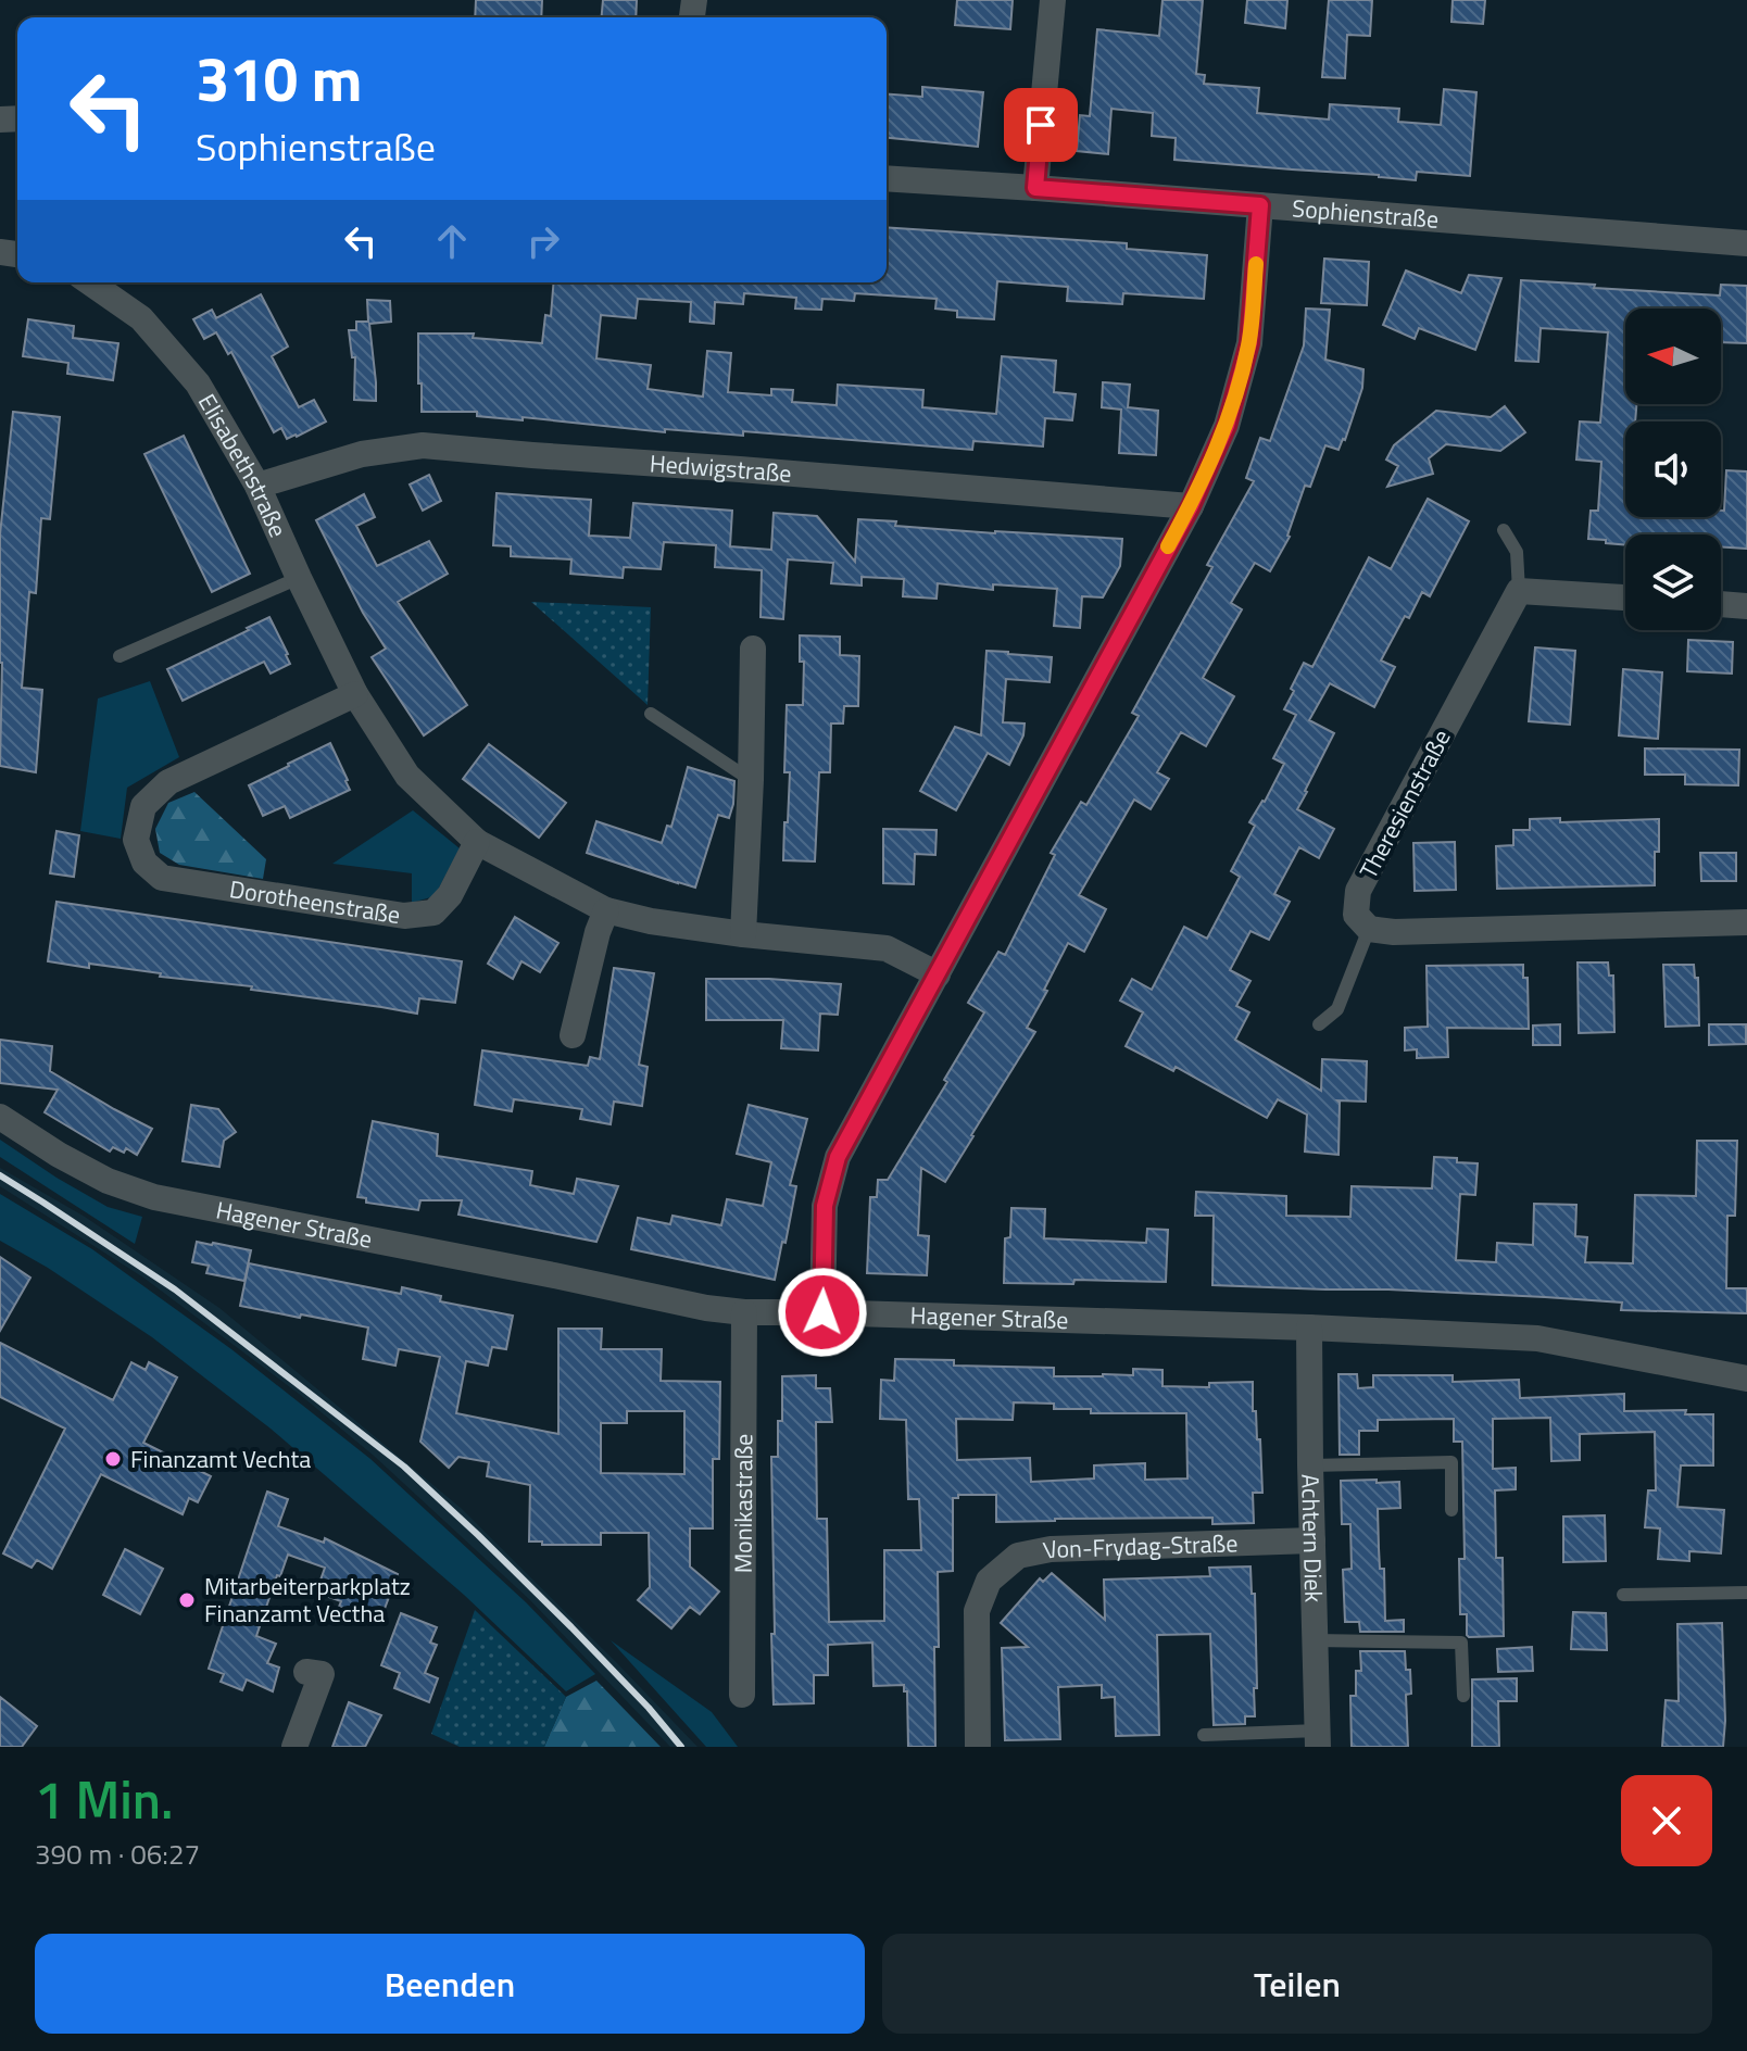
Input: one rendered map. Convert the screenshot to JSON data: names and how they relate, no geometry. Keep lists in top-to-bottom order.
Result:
{
  "streets": {
    "street": [
      "Sophienstraße",
      "Elisabethstraße",
      "Hedwigstraße",
      "Theresienstraße",
      "Dorotheenstraße",
      "Hagener Straße",
      "Monikastraße",
      "Achtern Diek",
      "Von-Frydag-Straße"
    ]
  },
  "crossings": [
    ["Elisabethstraße", "Hedwigstraße"],
    ["Elisabethstraße", "Dorotheenstraße"],
    ["Hagener Straße", "Monikastraße"],
    ["Hagener Straße", "Achtern Diek"],
    ["Achtern Diek", "Von-Frydag-Straße"]
  ],
  "places": ["Finanzamt Vechta", "Mitarbeiterparkplatz Finanzamt Vectha"],
  "north": "left",
  "page": {
    "turn": ["310 m", "Sophienstraße"],
    "heading": ["1 Min.", "390 m · 06:27"],
    "buttons": ["Beenden", "Teilen"]
  }
}
